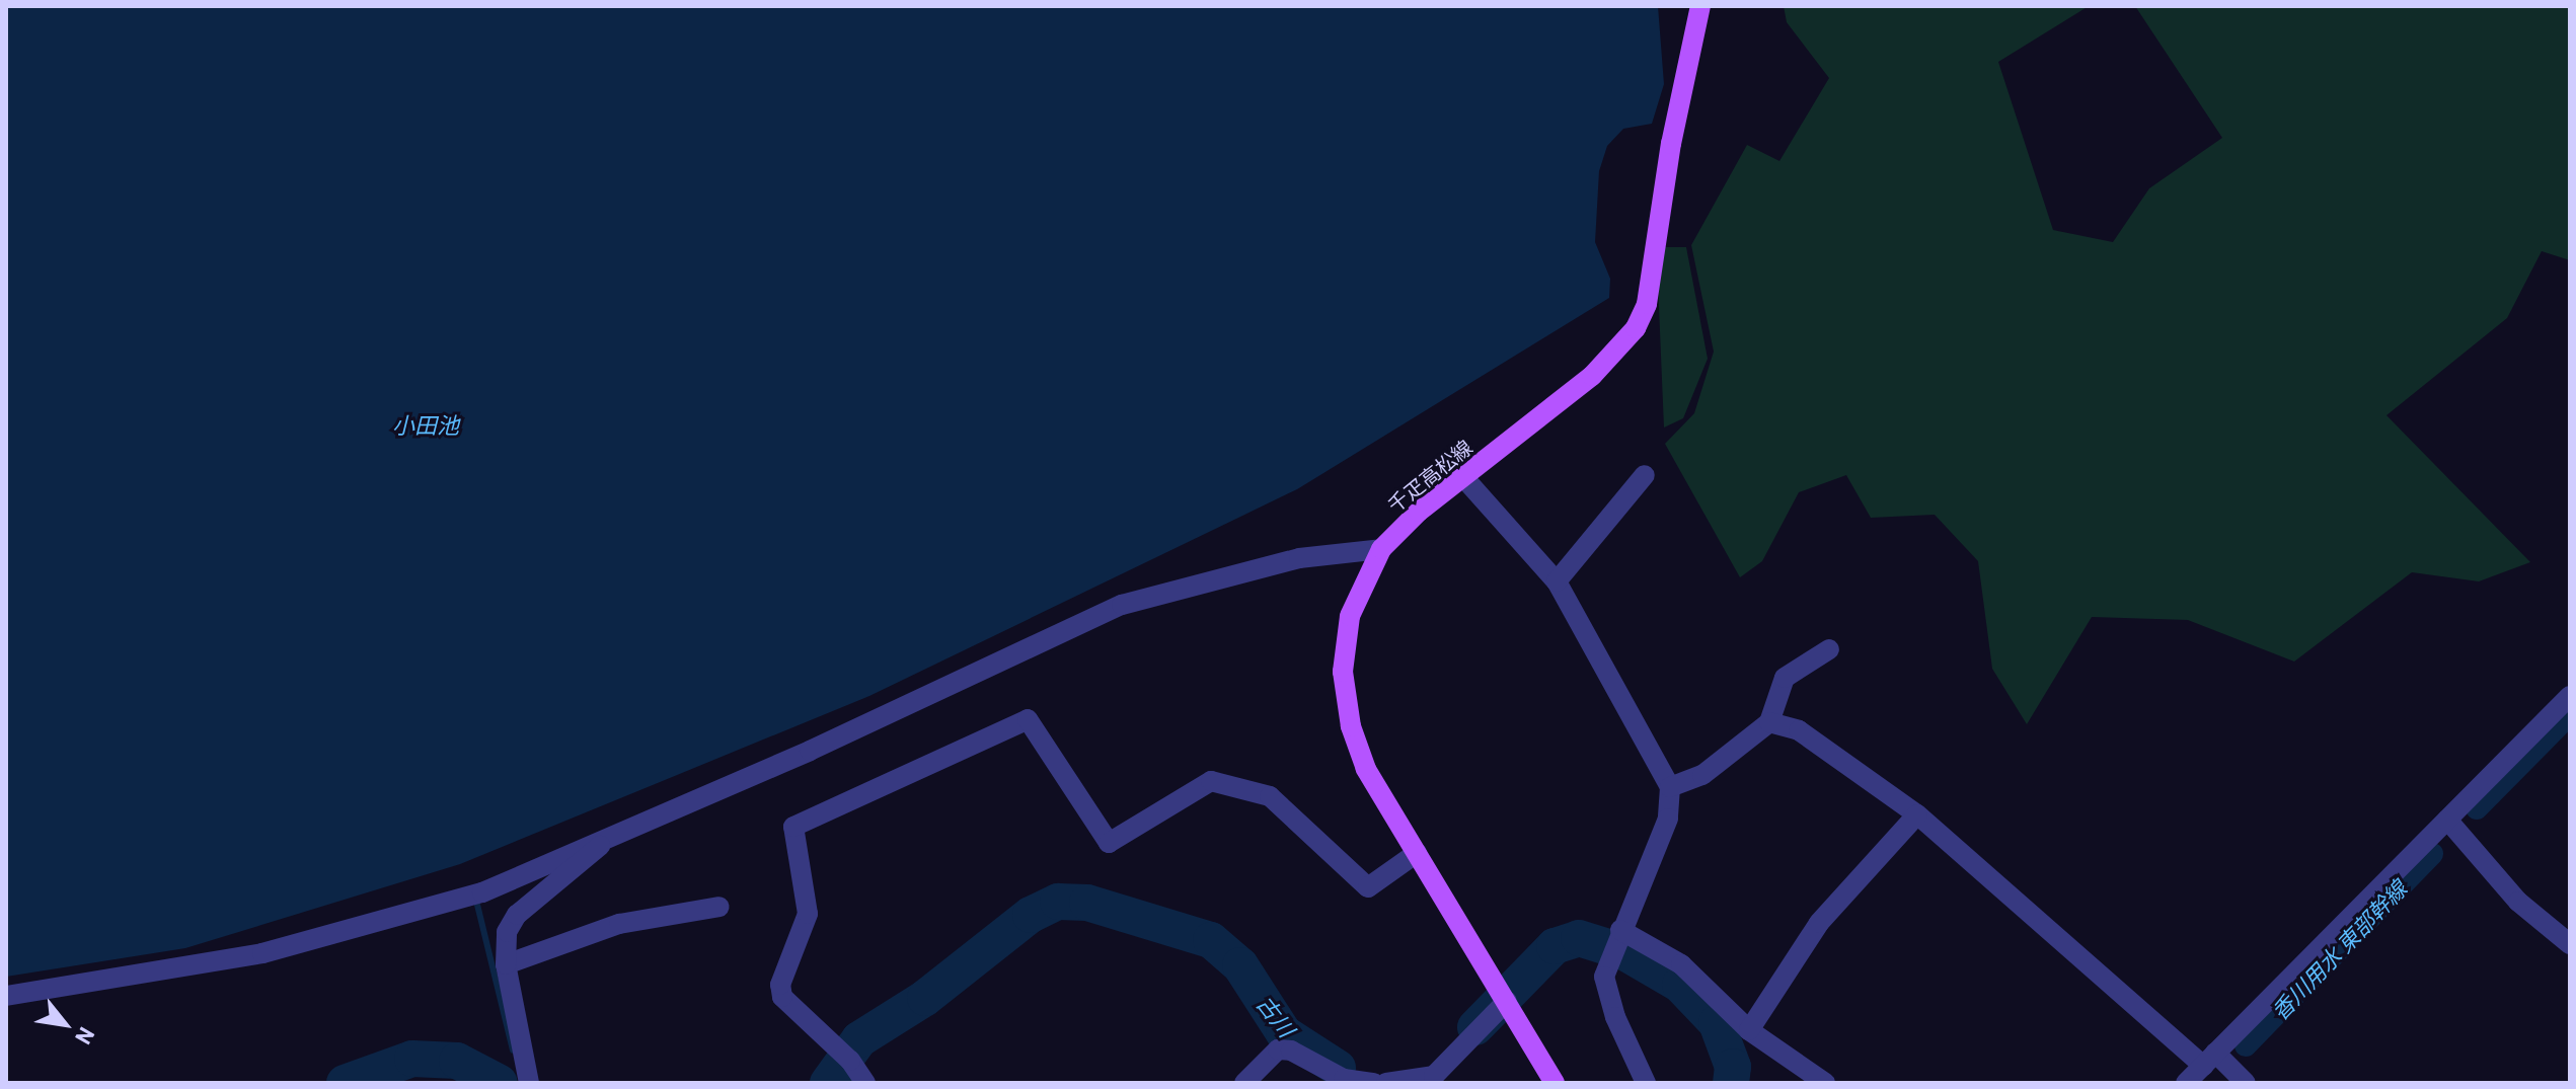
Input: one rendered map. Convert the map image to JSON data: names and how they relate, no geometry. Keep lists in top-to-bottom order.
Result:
{
  "streets": {
    "main road": ["千疋高松線"]
  },
  "water": ["小田池", "香川用水 東部幹線", "古川"],
  "north": "bottom right"
}
